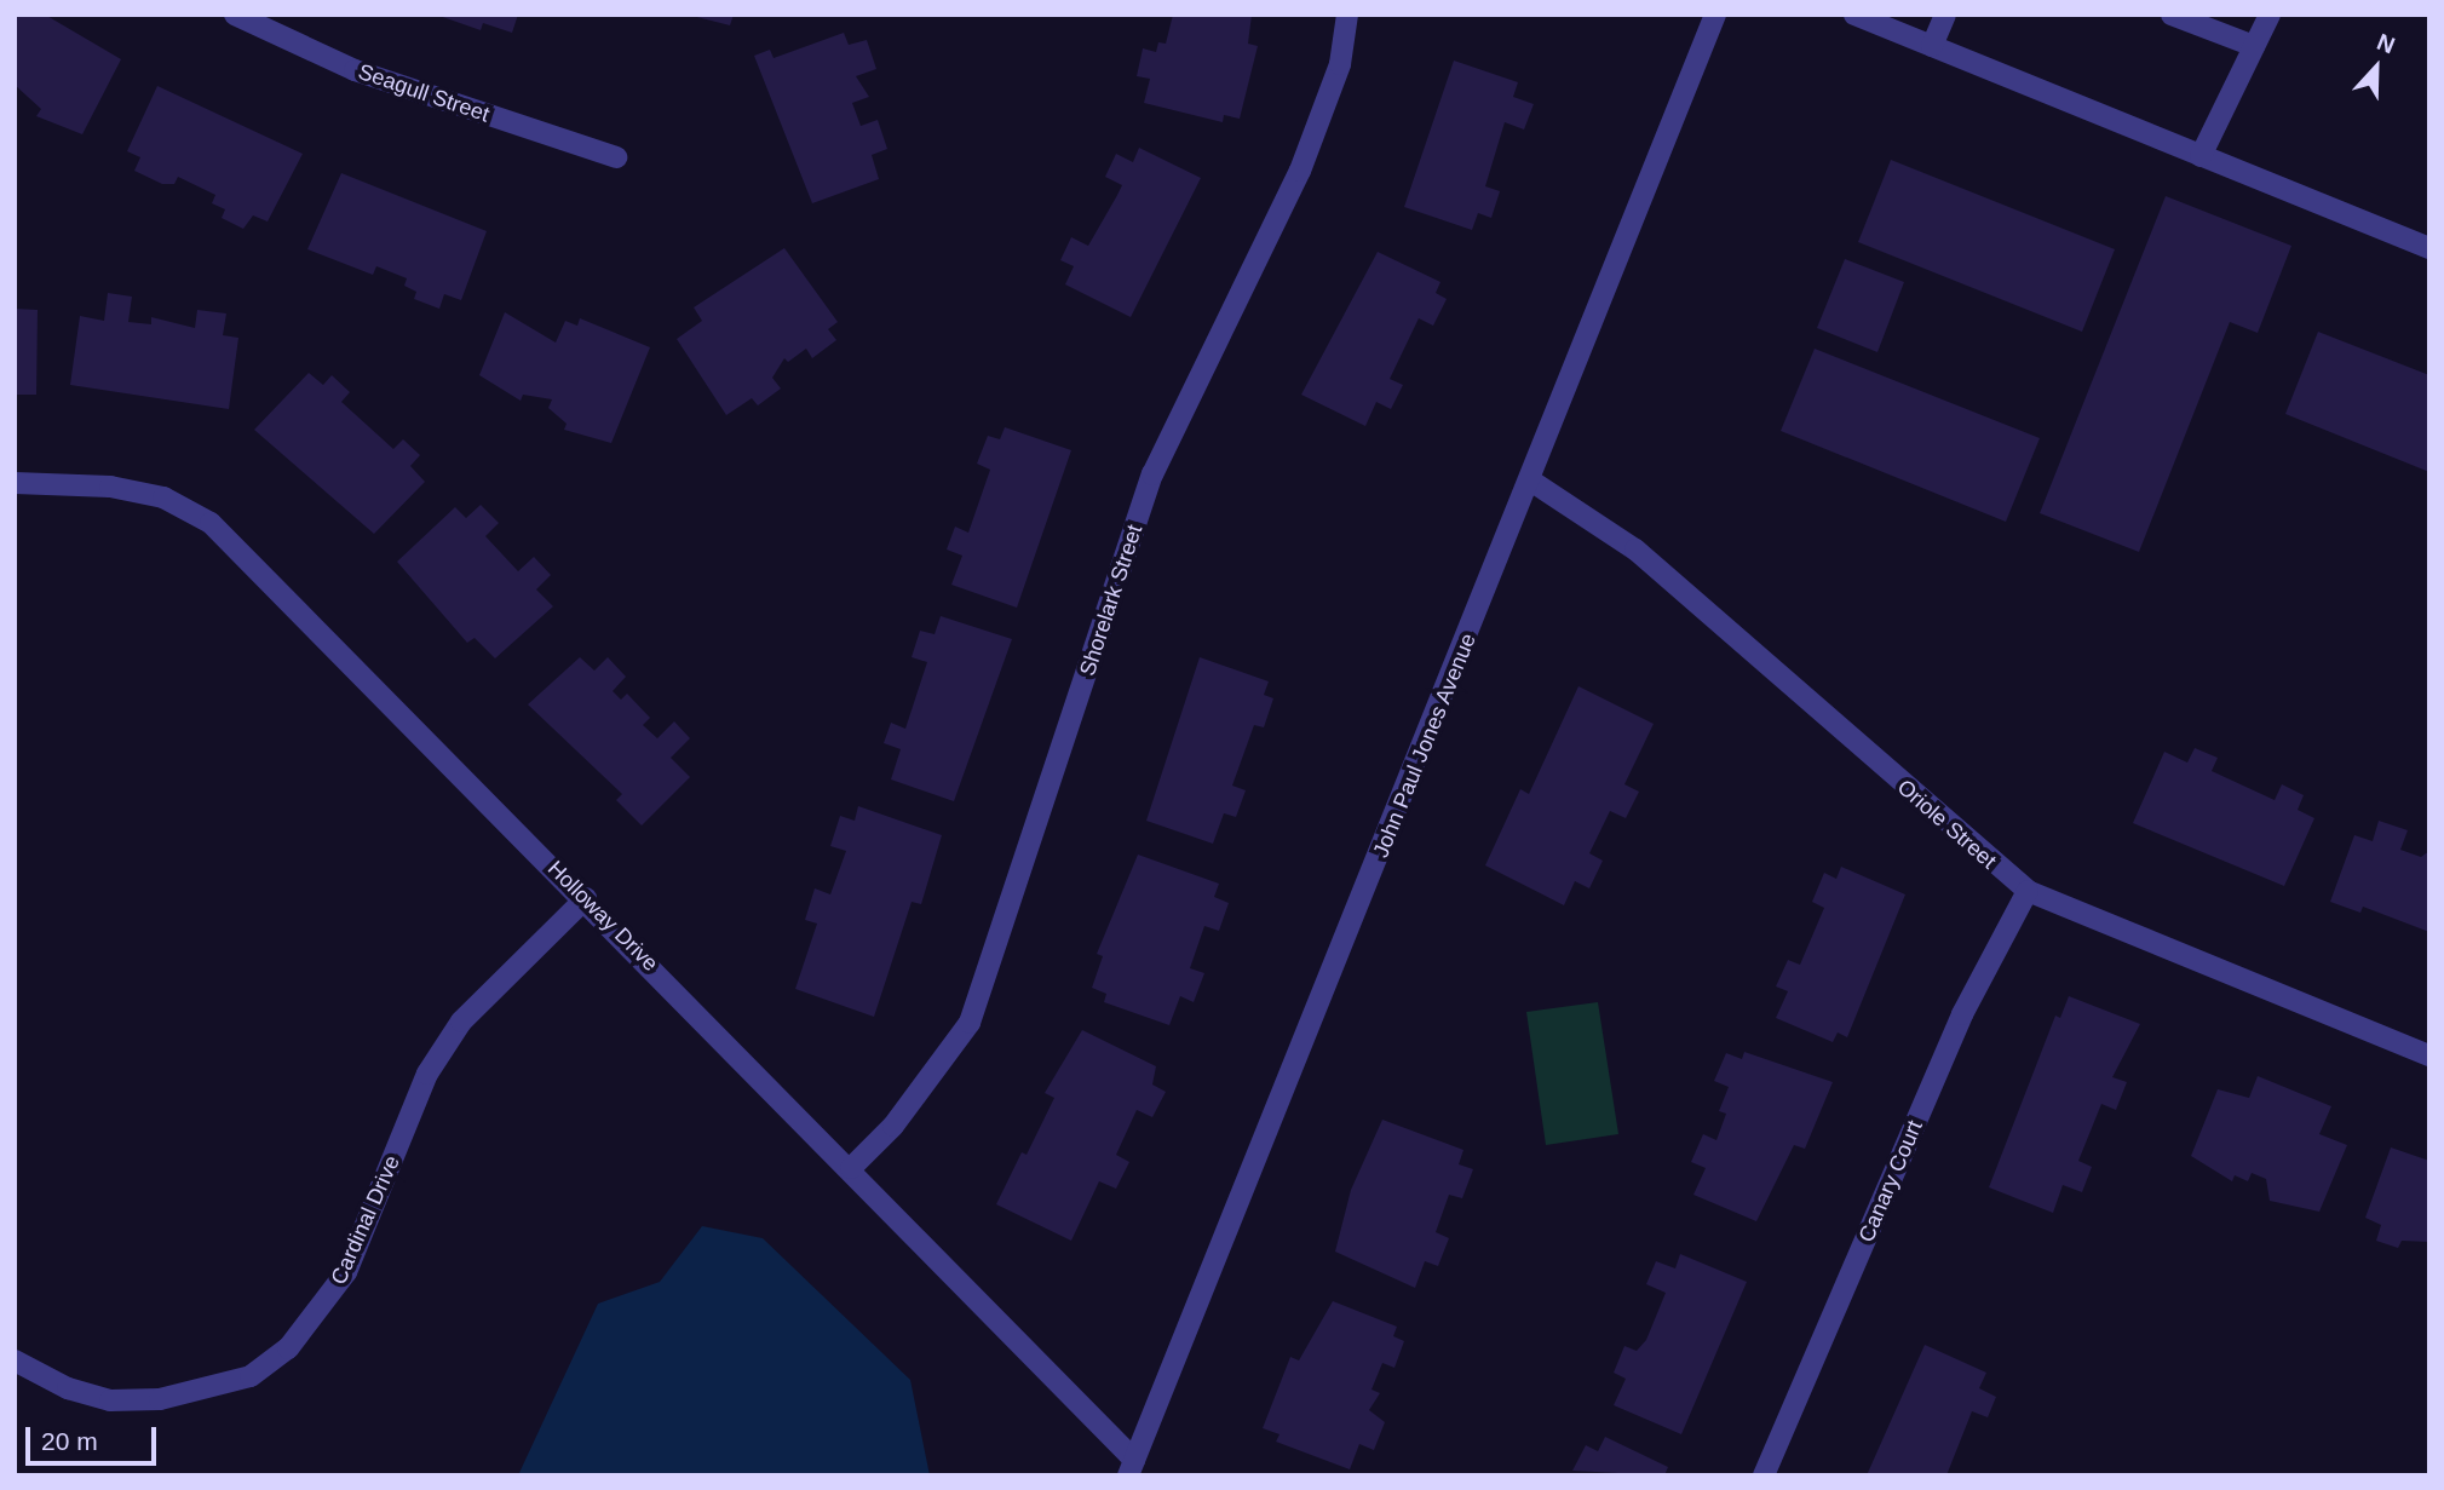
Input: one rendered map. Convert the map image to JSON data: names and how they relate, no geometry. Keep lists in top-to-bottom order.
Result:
{
  "streets": {
    "street": [
      "Seagull Street",
      "Shorelark Street",
      "John Paul Jones Avenue",
      "Oriole Street",
      "Holloway Drive",
      "Canary Court",
      "Cardinal Drive"
    ]
  },
  "crossings": [
    ["Shorelark Street", "Holloway Drive"],
    ["John Paul Jones Avenue", "Oriole Street"],
    ["John Paul Jones Avenue", "Holloway Drive"],
    ["Oriole Street", "Canary Court"],
    ["Holloway Drive", "Cardinal Drive"]
  ],
  "scale_bar": "20 m",
  "north": "top"
}
